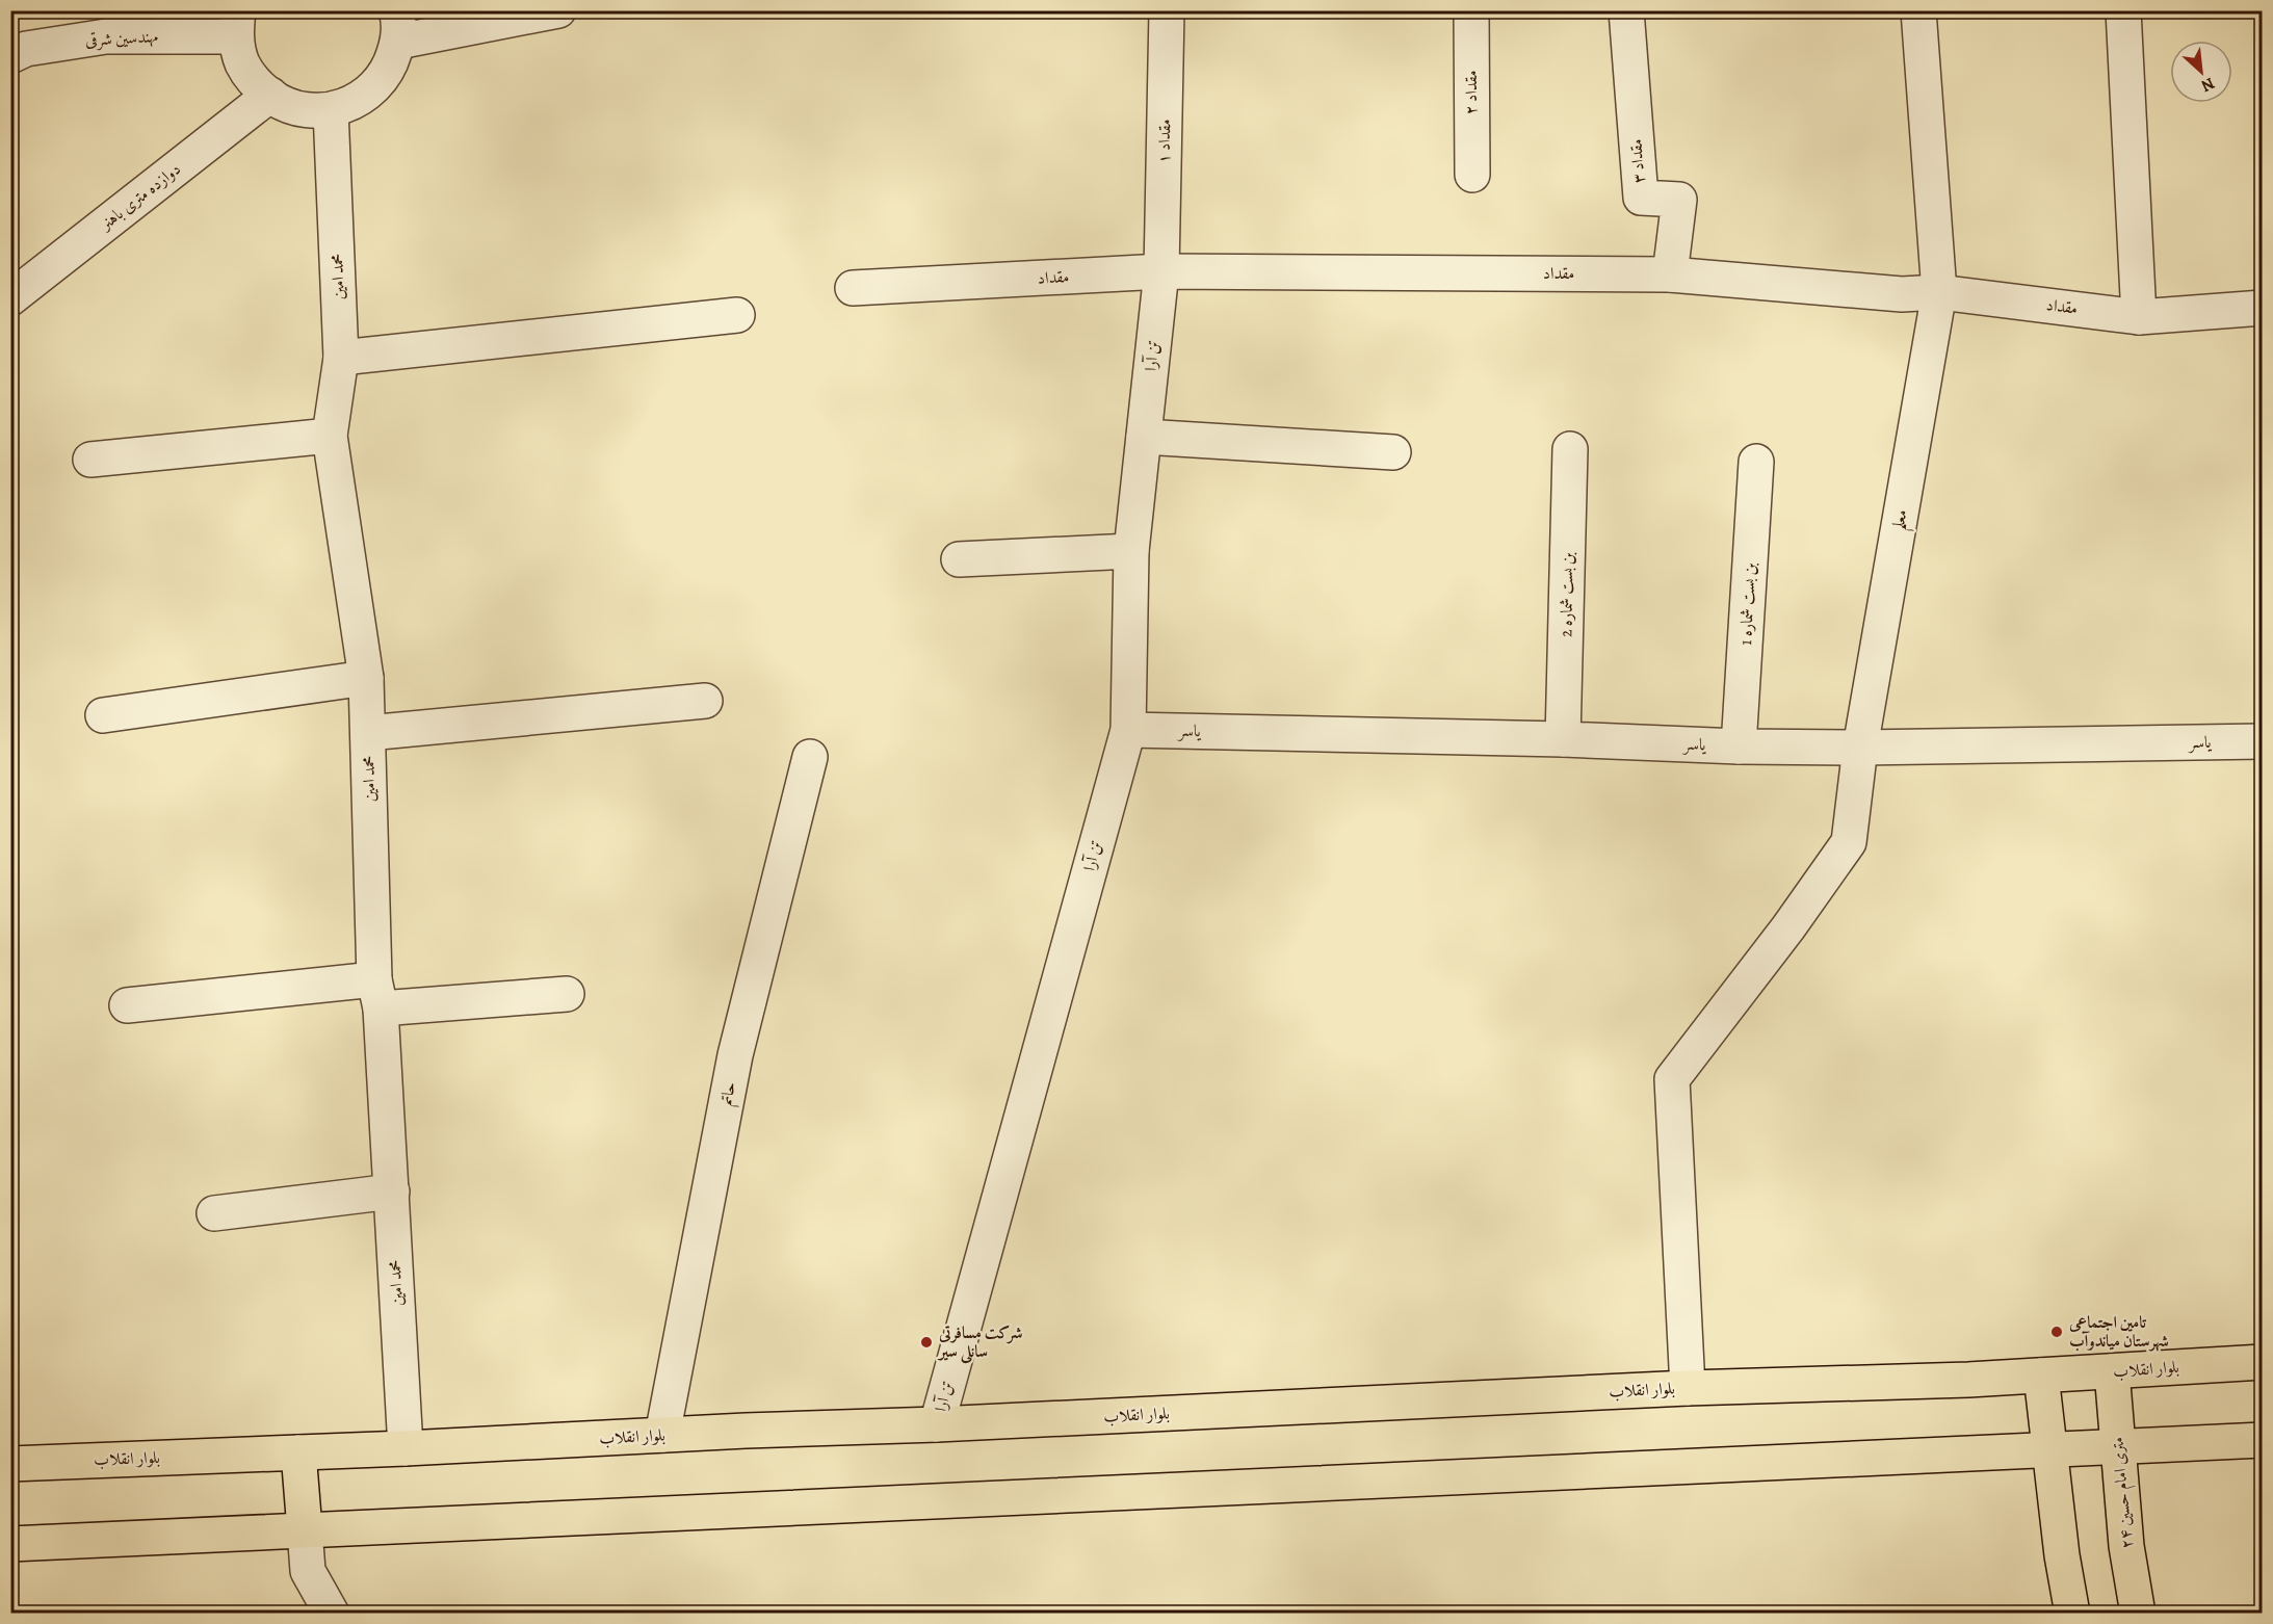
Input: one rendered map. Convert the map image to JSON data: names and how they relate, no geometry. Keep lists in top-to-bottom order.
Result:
{
  "streets": {
    "main road": ["بلوار انقلاب", "۲۴ متری امام حسین"],
    "street": [
      "مهندسین شرقی",
      "مقداد ۲",
      "مقداد ۱",
      "مقداد ۳",
      "دوازده متری باهنر",
      "مقداد",
      "محمد امین",
      "تن آرا",
      "معلم",
      "بن بست شماره 2",
      "بن بست شماره 1",
      "یاسر",
      "حاتم"
    ]
  },
  "crossings": [
    ["مقداد ۱", "مقداد"],
    ["مقداد ۱", "تن آرا"],
    ["مقداد ۳", "مقداد"],
    ["مقداد", "تن آرا"],
    ["مقداد", "معلم"],
    ["محمد امین", "بلوار انقلاب"],
    ["تن آرا", "یاسر"],
    ["تن آرا", "بلوار انقلاب"],
    ["معلم", "یاسر"],
    ["معلم", "بلوار انقلاب"],
    ["بن بست شماره 2", "یاسر"],
    ["بن بست شماره 1", "یاسر"],
    ["حاتم", "بلوار انقلاب"],
    ["بلوار انقلاب", "۲۴ متری امام حسین"]
  ],
  "places": ["تامین اجتماعی شهرستان میاندوآب", "شرکت مسافرتی سانلی سیر"],
  "north": "bottom right"
}
